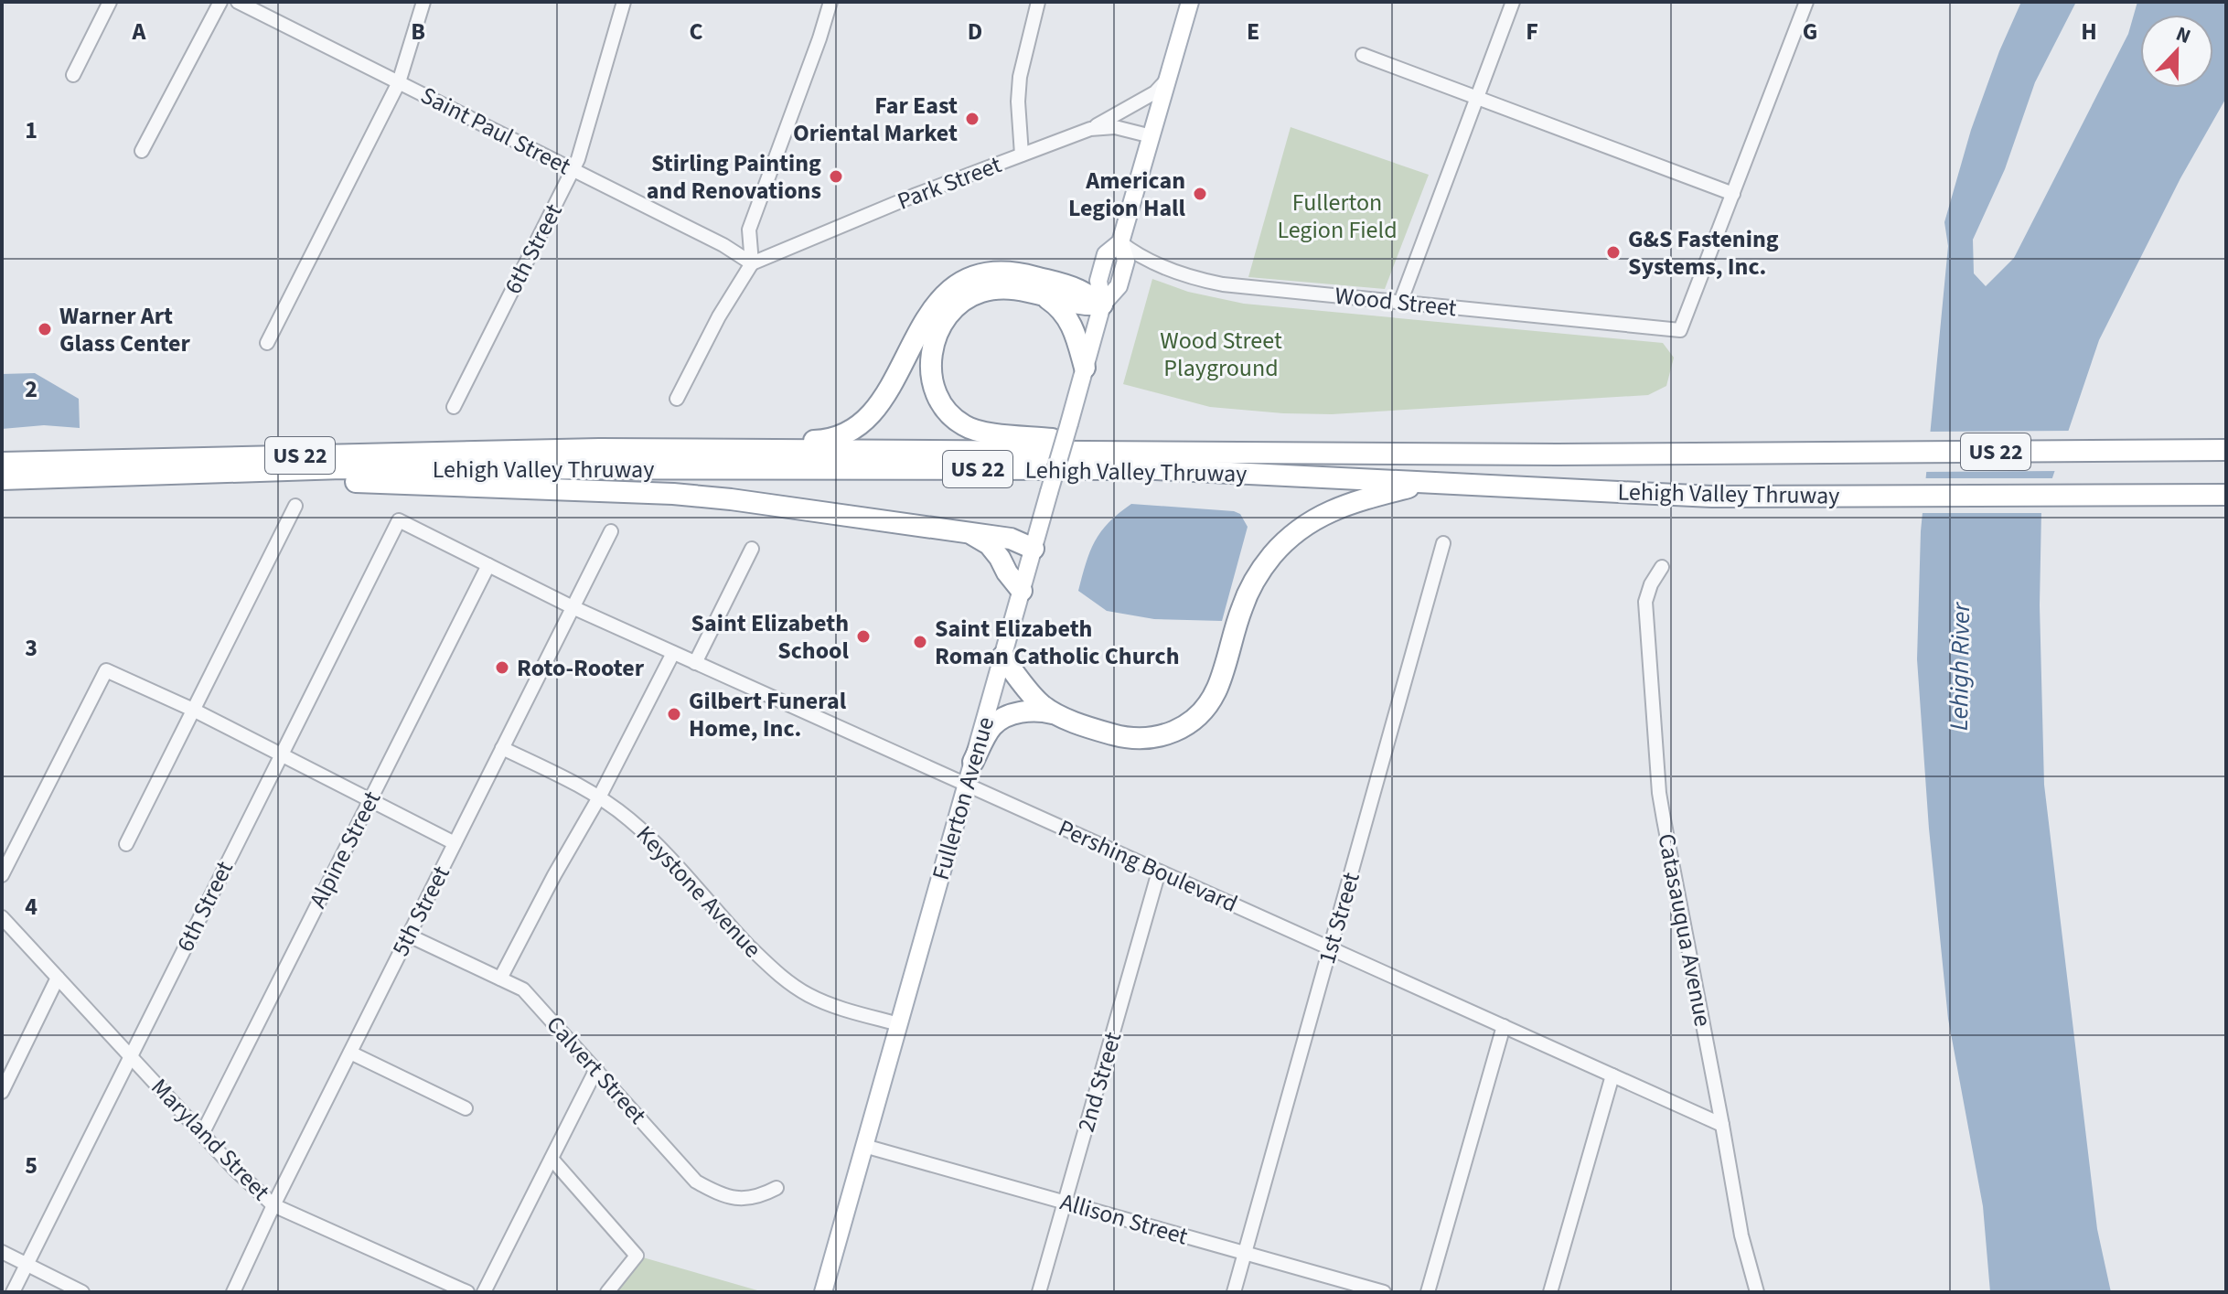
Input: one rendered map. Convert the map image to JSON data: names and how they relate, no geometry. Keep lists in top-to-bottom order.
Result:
{
  "streets": {
    "highway": ["US 22", "Lehigh Valley Thruway"],
    "main road": ["Fullerton Avenue"],
    "street": [
      "Saint Paul Street",
      "Park Street",
      "6th Street",
      "Wood Street",
      "Alpine Street",
      "Pershing Boulevard",
      "Keystone Avenue",
      "5th Street",
      "1st Street",
      "Catasauqua Avenue",
      "Calvert Street",
      "2nd Street",
      "Maryland Street",
      "Allison Street"
    ]
  },
  "crossings": [
    ["Saint Paul Street", "Park Street"],
    ["Saint Paul Street", "6th Street"],
    ["Park Street", "Fullerton Avenue"],
    ["6th Street", "Pershing Boulevard"],
    ["6th Street", "Maryland Street"],
    ["Wood Street", "Fullerton Avenue"],
    ["Fullerton Avenue", "Pershing Boulevard"],
    ["Fullerton Avenue", "Keystone Avenue"],
    ["Fullerton Avenue", "Allison Street"],
    ["Alpine Street", "Pershing Boulevard"],
    ["Alpine Street", "Maryland Street"],
    ["Pershing Boulevard", "5th Street"],
    ["Pershing Boulevard", "1st Street"],
    ["Pershing Boulevard", "Catasauqua Avenue"],
    ["Pershing Boulevard", "2nd Street"],
    ["Keystone Avenue", "5th Street"],
    ["5th Street", "Calvert Street"],
    ["5th Street", "Maryland Street"],
    ["1st Street", "Allison Street"],
    ["2nd Street", "Allison Street"]
  ],
  "water": ["Lehigh River"],
  "parks": ["Fullerton Legion Field", "Wood Street Playground"],
  "places": [
    "Far East Oriental Market",
    "Stirling Painting and Renovations",
    "American Legion Hall",
    "G&S Fastening Systems, Inc.",
    "Warner Art Glass Center",
    "Saint Elizabeth School",
    "Saint Elizabeth Roman Catholic Church",
    "Roto-Rooter",
    "Gilbert Funeral Home, Inc."
  ],
  "north": "top",
  "grid": {
    "columns": [
      "A",
      "B",
      "C",
      "D",
      "E",
      "F",
      "G",
      "H"
    ],
    "rows": [
      "1",
      "2",
      "3",
      "4",
      "5"
    ]
  }
}
